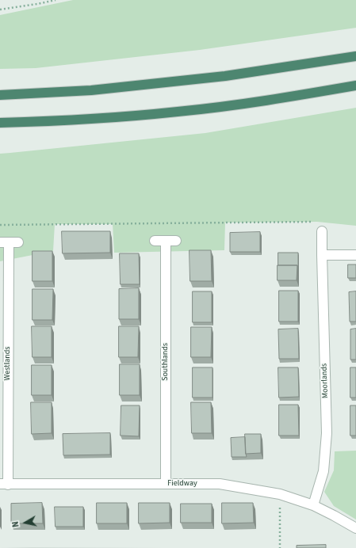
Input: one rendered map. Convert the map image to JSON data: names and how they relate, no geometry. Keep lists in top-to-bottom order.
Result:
{
  "streets": {
    "street": [
      "Southlands",
      "Westlands",
      "Moorlands",
      "Fieldway"
    ]
  },
  "crossings": [
    ["Southlands", "Fieldway"],
    ["Westlands", "Fieldway"],
    ["Moorlands", "Fieldway"]
  ],
  "north": "left"
}
